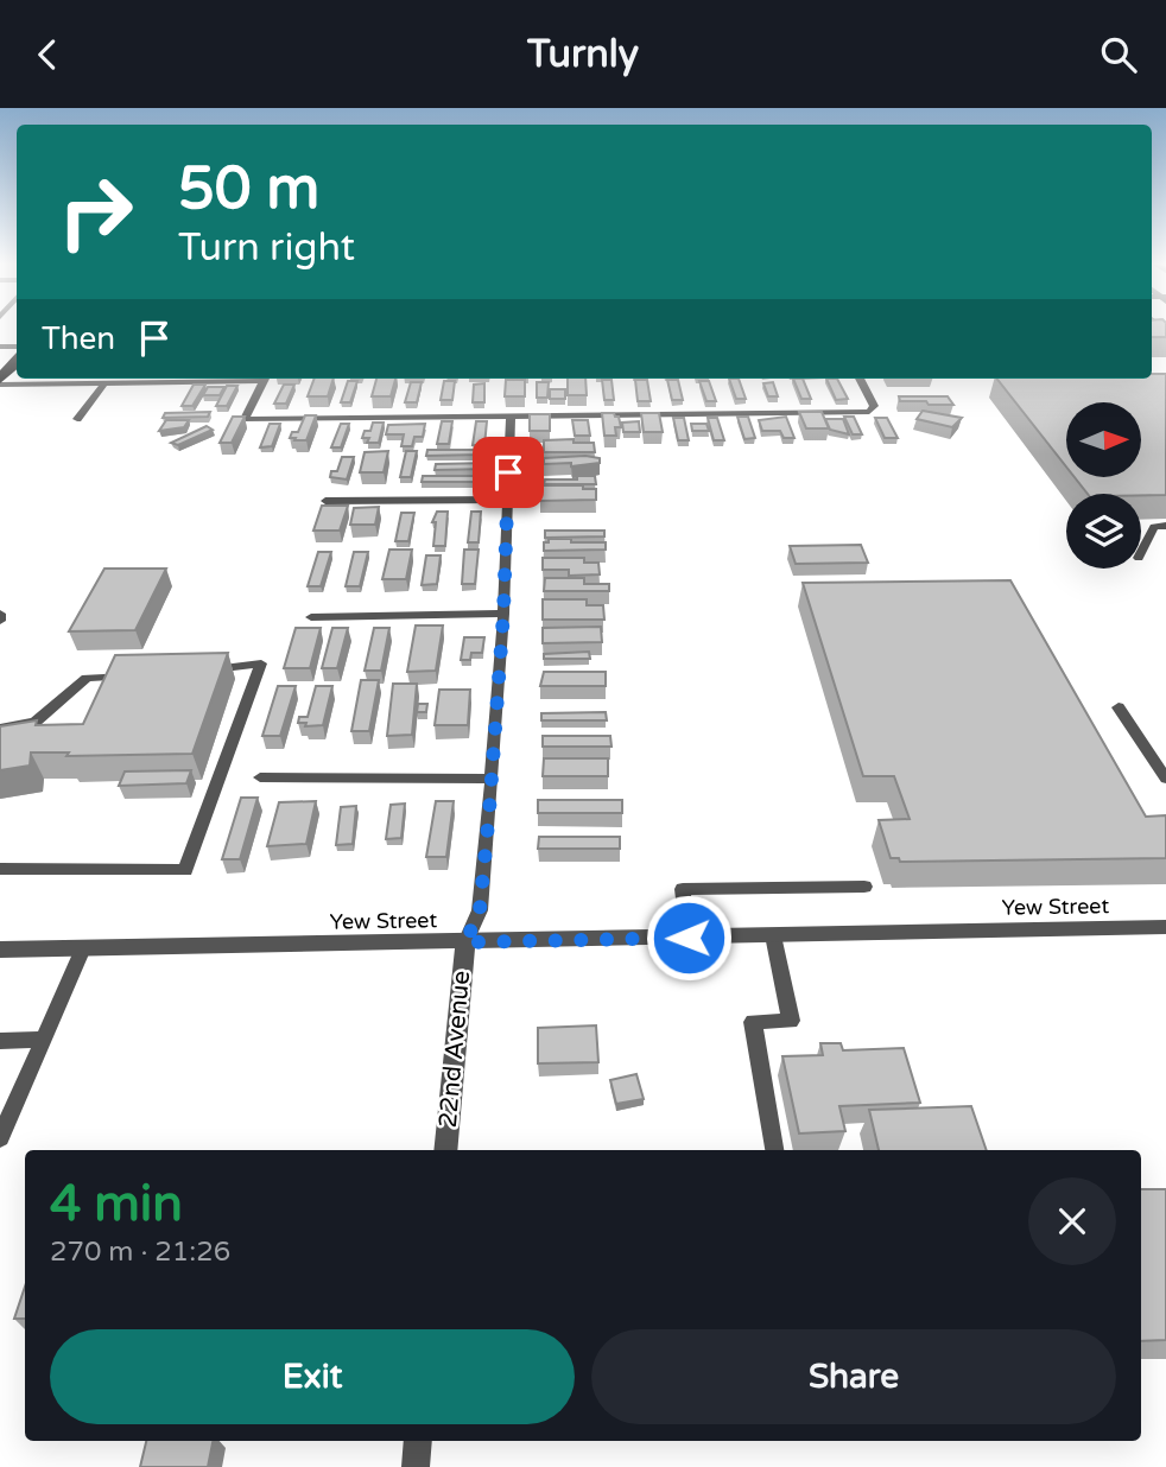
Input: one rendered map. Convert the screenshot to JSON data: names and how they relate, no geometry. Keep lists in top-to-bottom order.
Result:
{
  "streets": {
    "street": ["Yew Street", "22nd Avenue"]
  },
  "crossings": [
    ["Yew Street", "22nd Avenue"]
  ],
  "north": "right",
  "page": {
    "header": "Turnly",
    "turn": ["50 m", "Turn right"],
    "then": "Then",
    "heading": ["4 min", "270 m · 21:26"],
    "buttons": ["Exit", "Share"]
  }
}
